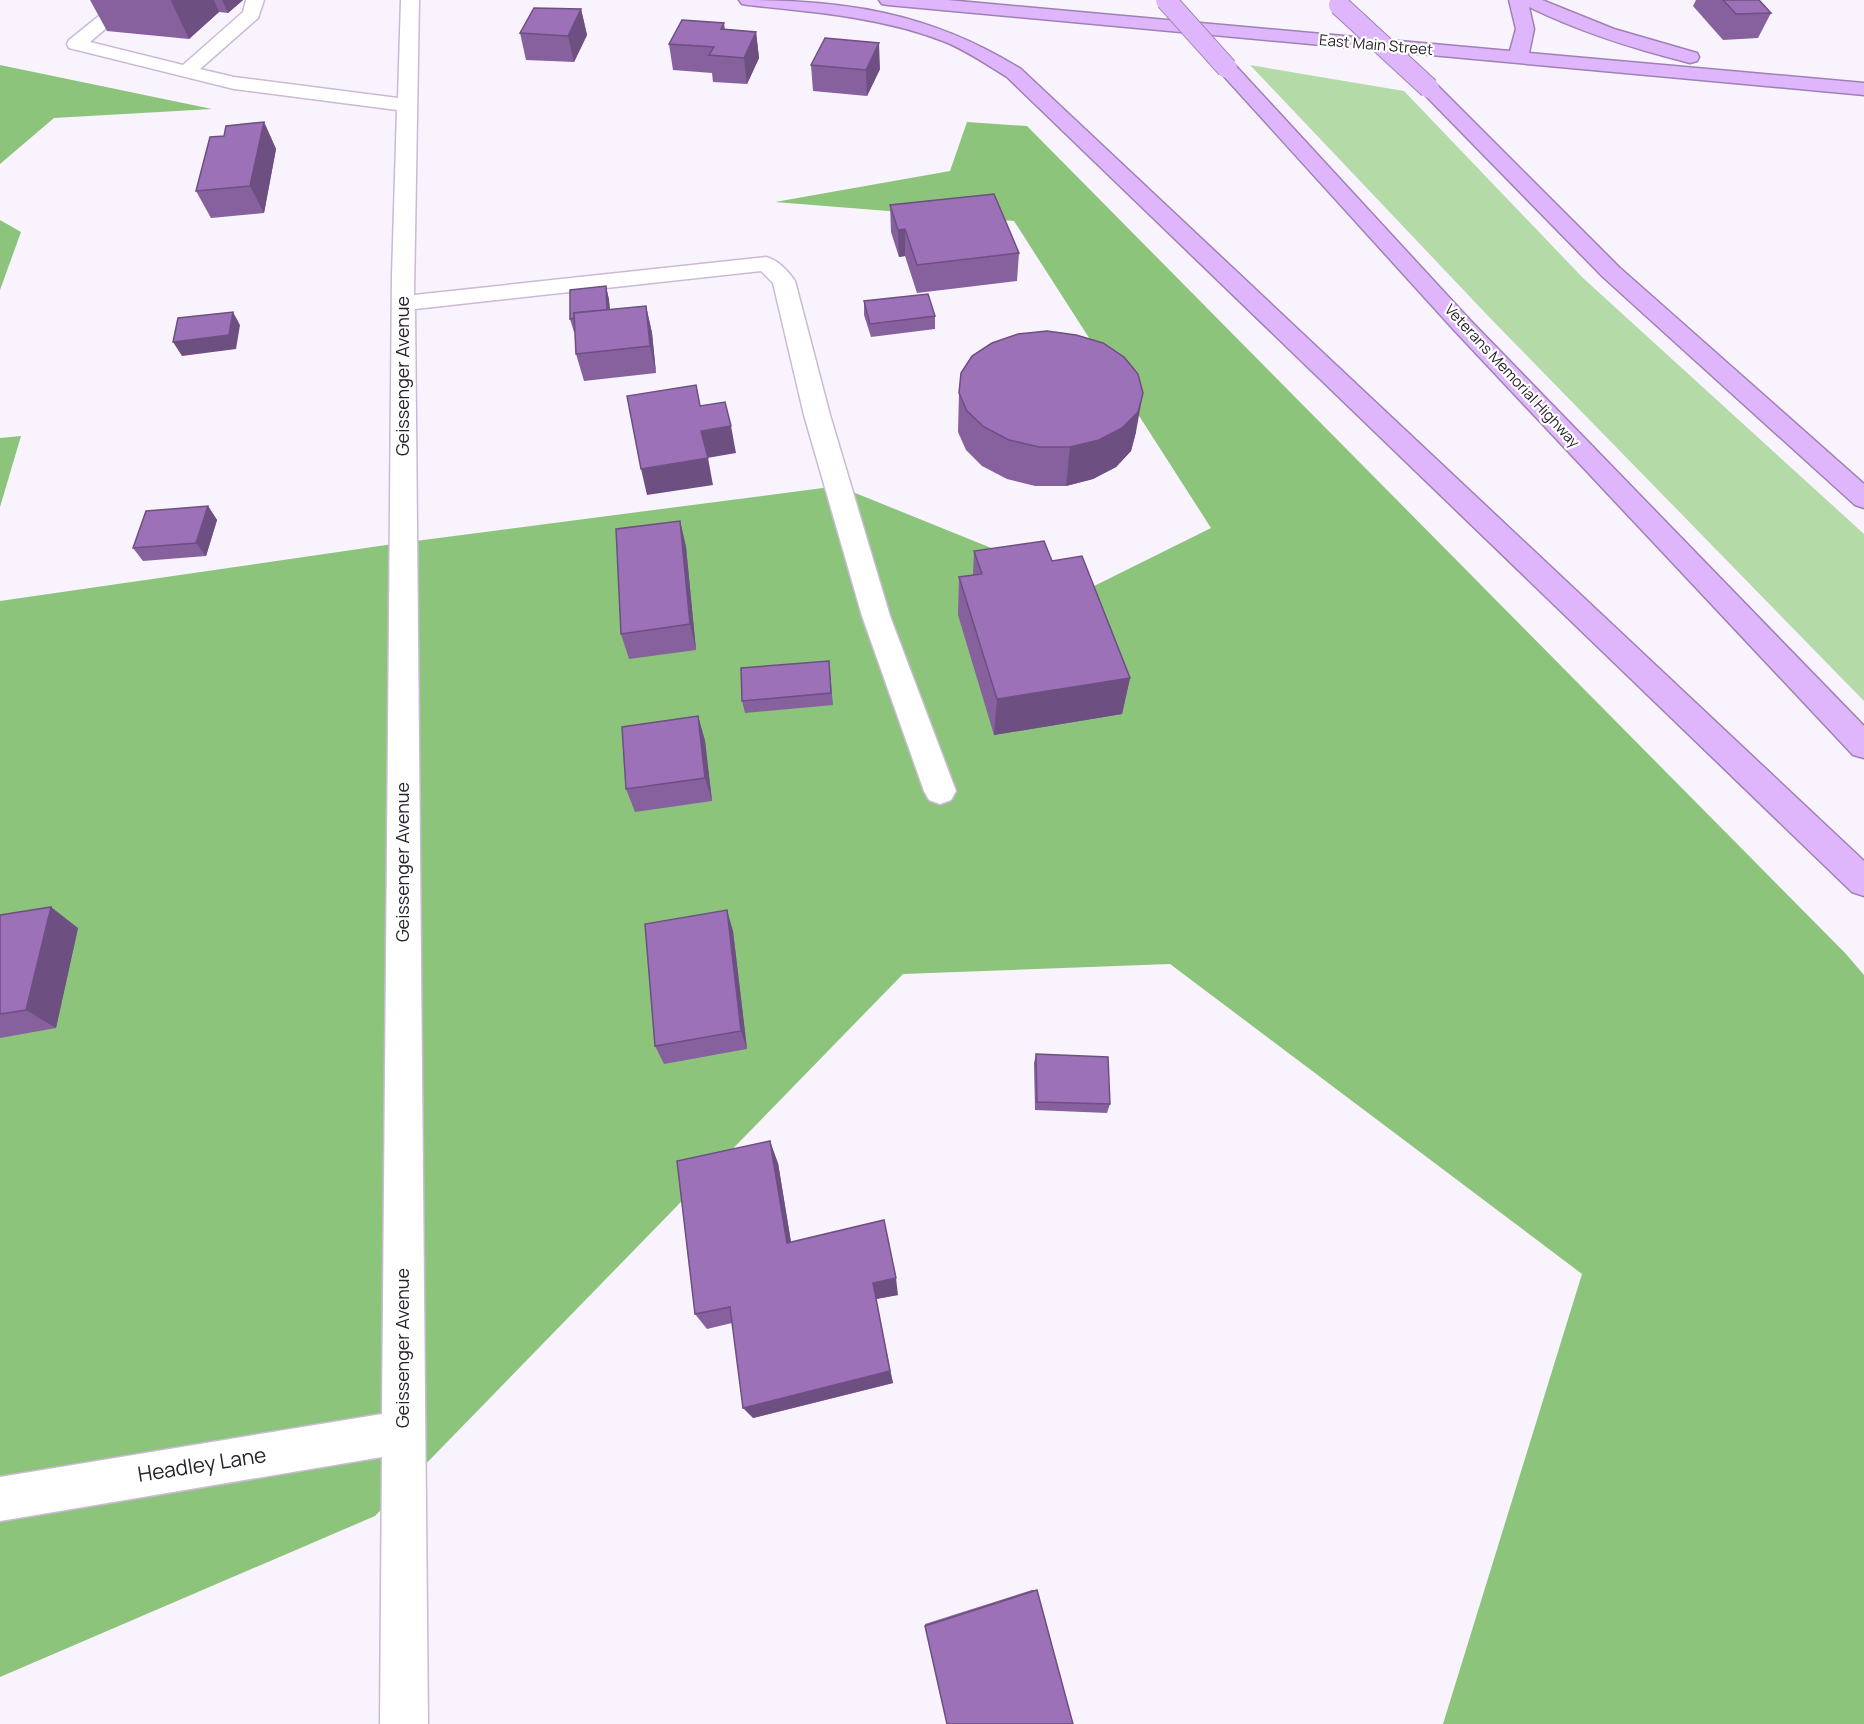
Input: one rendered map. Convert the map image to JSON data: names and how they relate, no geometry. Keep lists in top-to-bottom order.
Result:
{
  "streets": {
    "highway": ["East Main Street", "Veterans Memorial Highway"],
    "street": ["Geissenger Avenue", "Headley Lane"]
  },
  "crossings": [
    ["Geissenger Avenue", "Headley Lane"]
  ]
}
